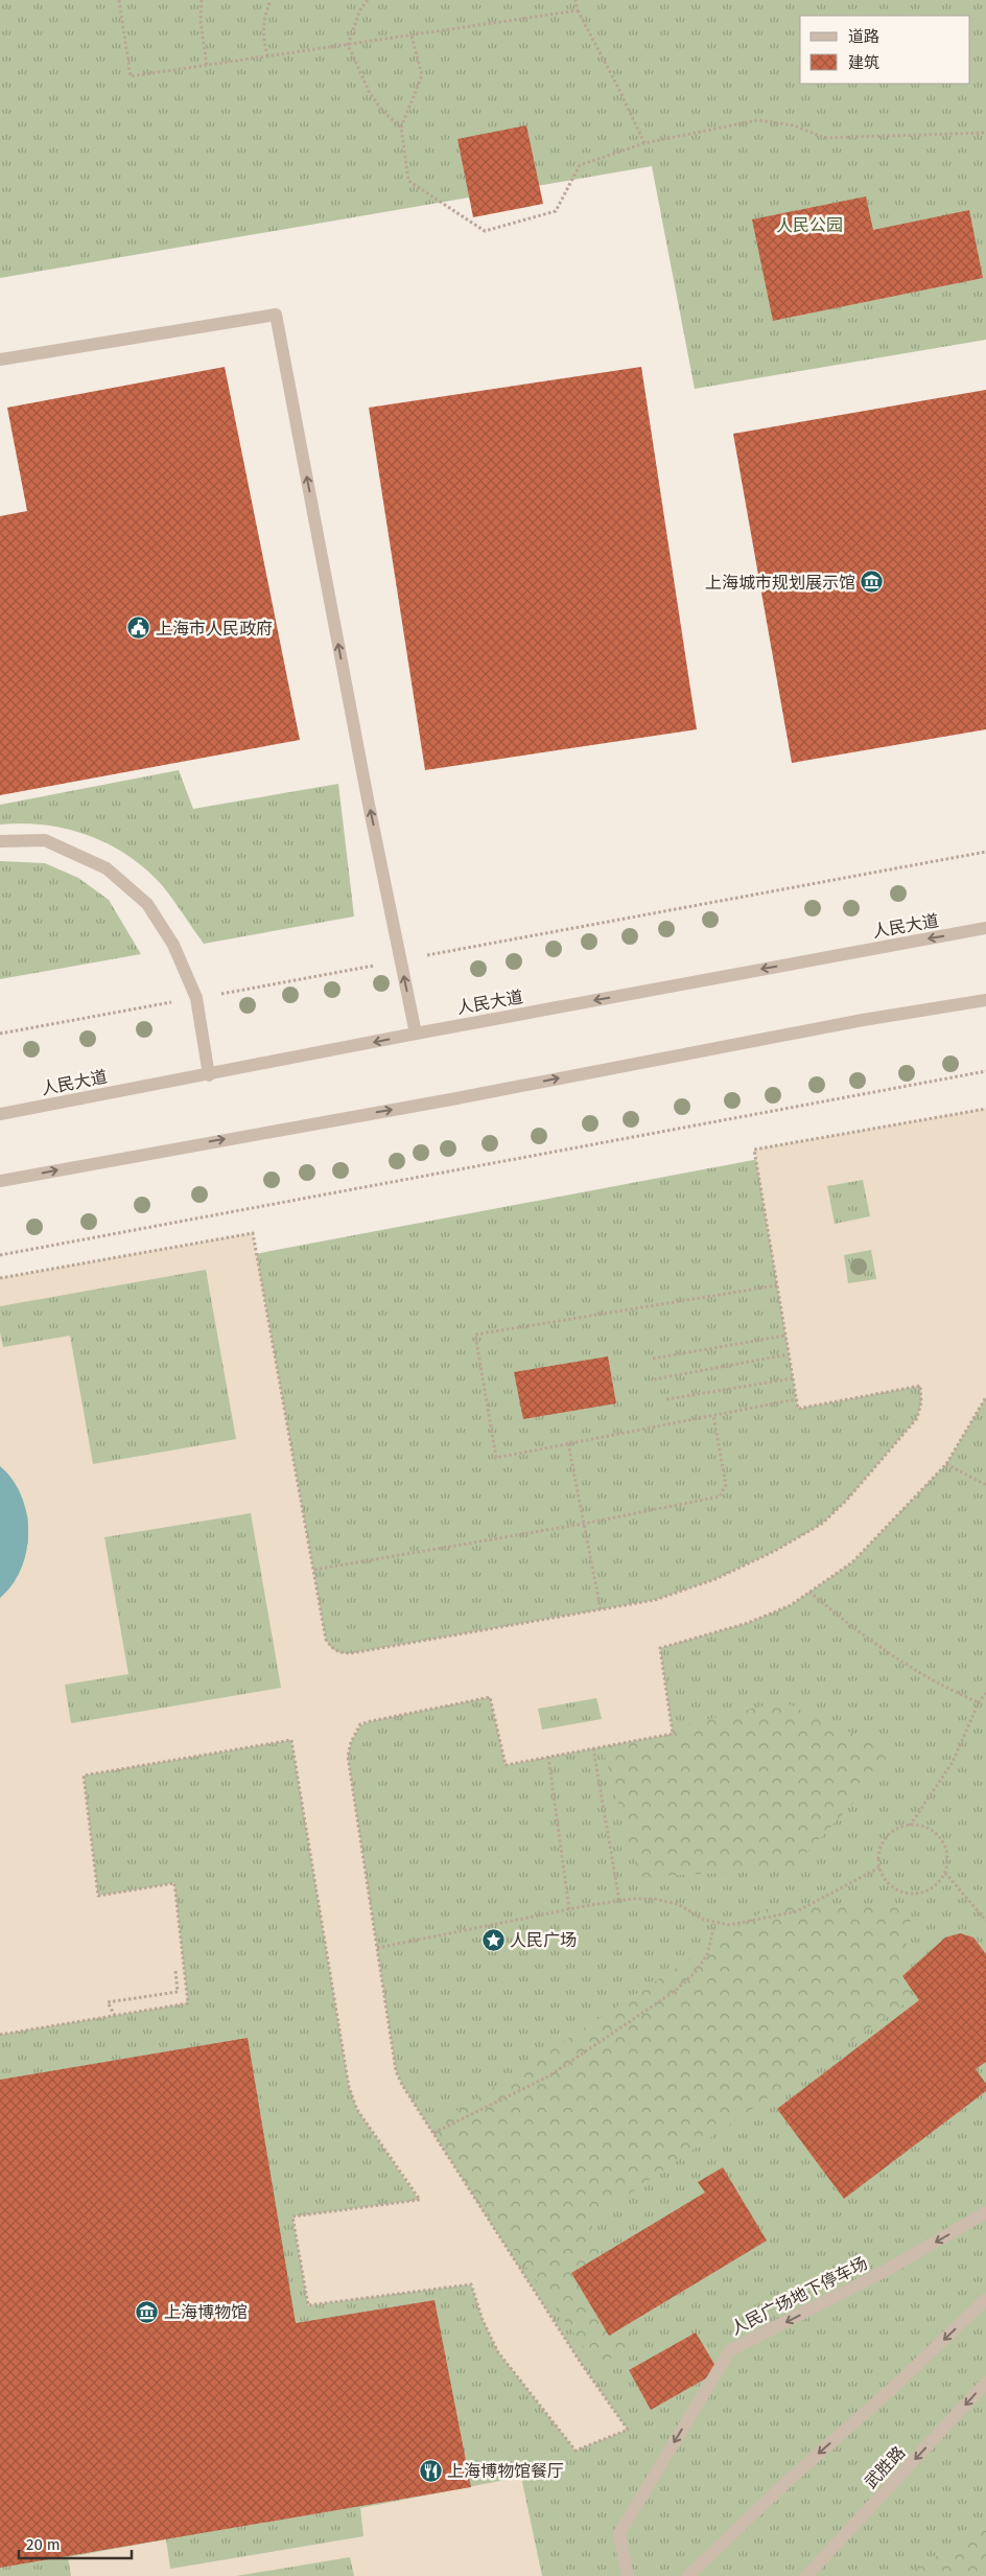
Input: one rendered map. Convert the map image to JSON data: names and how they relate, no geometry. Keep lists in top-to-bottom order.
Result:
{
  "streets": {
    "street": ["人民大道", "人民广场地下停车场", "武胜路"]
  },
  "parks": ["人民公园"],
  "places": {
    "museum": ["上海城市规划展示馆", "上海博物馆"],
    "public building": ["上海市人民政府"],
    "place": ["人民广场"],
    "restaurant": ["上海博物馆餐厅"]
  },
  "legend": ["道路", "建筑"],
  "scale_bar": "20 m"
}
